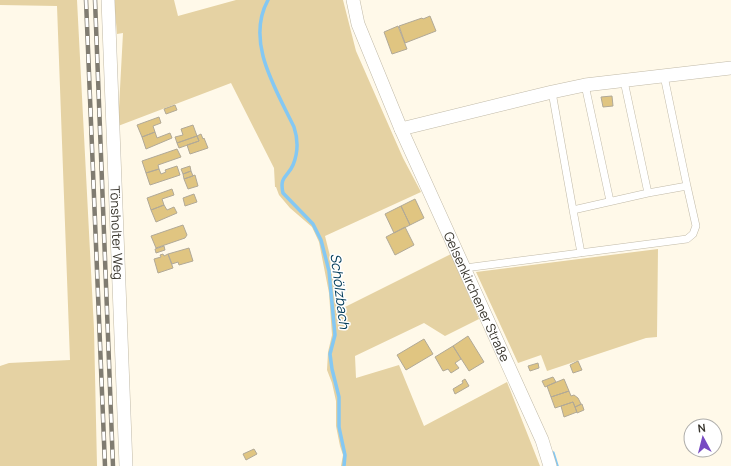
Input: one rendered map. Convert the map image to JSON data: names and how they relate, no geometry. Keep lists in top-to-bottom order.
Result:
{
  "streets": {
    "street": ["Tönsholter Weg", "Gelsenkirchener Straße"]
  },
  "water": ["Schölzbach"],
  "north": "top"
}
